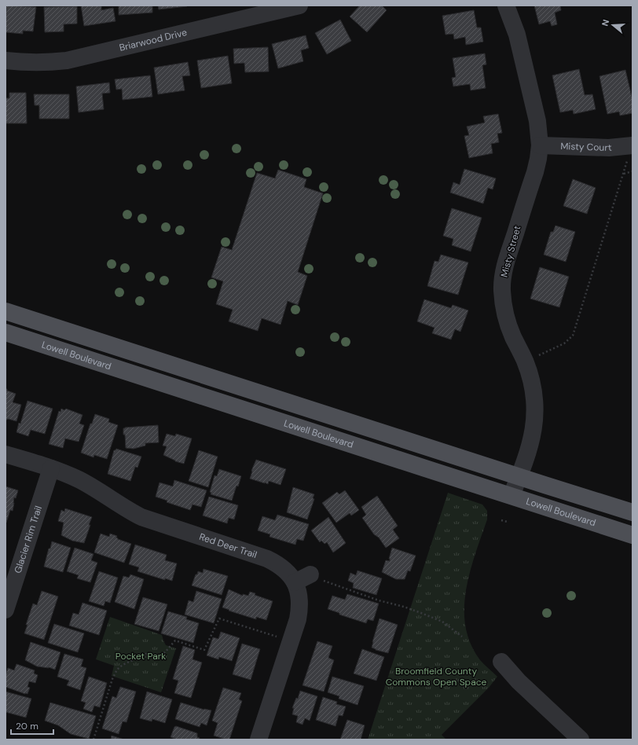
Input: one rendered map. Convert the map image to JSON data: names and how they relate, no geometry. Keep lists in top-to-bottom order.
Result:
{
  "streets": {
    "main road": ["Lowell Boulevard"],
    "street": [
      "Briarwood Drive",
      "Misty Court",
      "Misty Street",
      "Glacier Rim Trail",
      "Red Deer Trail"
    ]
  },
  "crossings": [
    ["Misty Court", "Misty Street"],
    ["Misty Street", "Lowell Boulevard"],
    ["Glacier Rim Trail", "Red Deer Trail"]
  ],
  "parks": ["Pocket Park", "Broomfield County Commons Open Space"],
  "scale_bar": "20 m",
  "north": "left"
}
